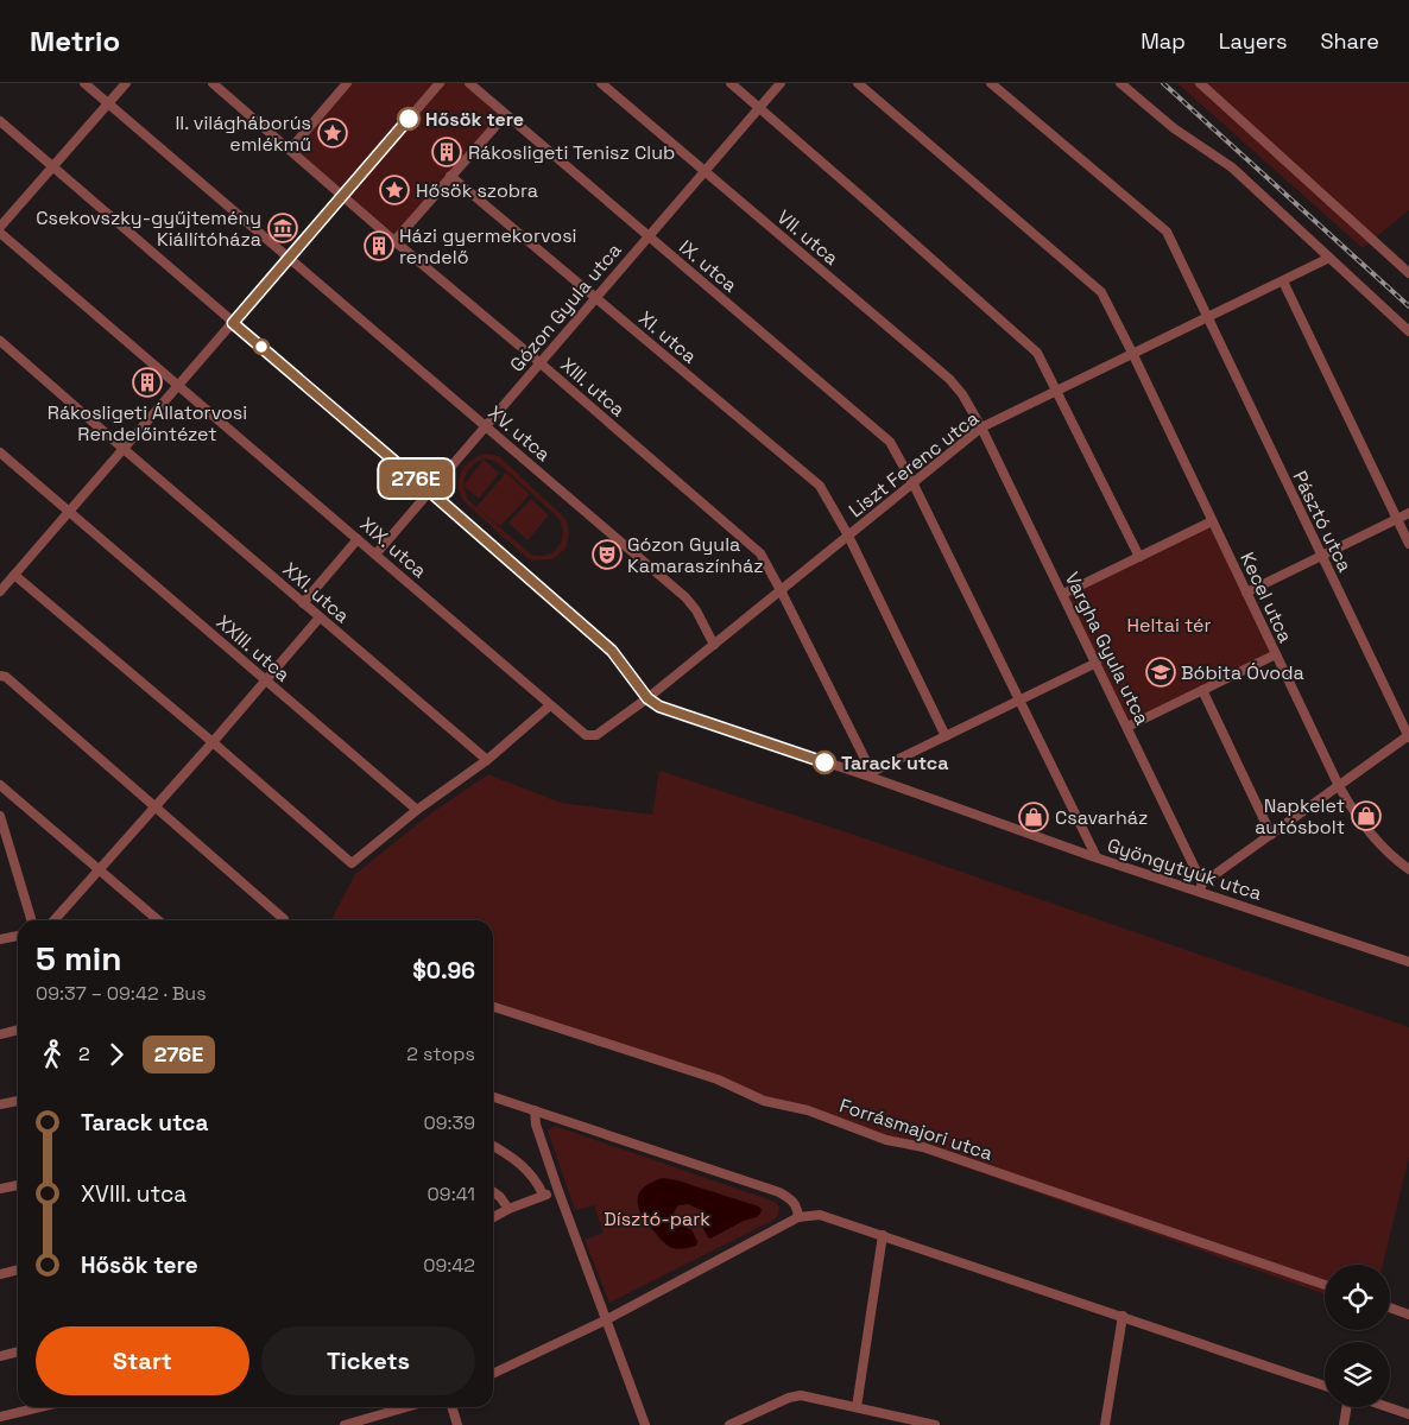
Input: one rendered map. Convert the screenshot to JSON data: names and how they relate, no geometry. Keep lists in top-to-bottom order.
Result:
{
  "streets": {
    "street": [
      "VII. utca",
      "IX. utca",
      "Gózon Gyula utca",
      "XI. utca",
      "XIII. utca",
      "XV. utca",
      "Liszt Ferenc utca",
      "Pásztó utca",
      "XIX. utca",
      "XXI. utca",
      "Kecel utca",
      "XXIII. utca",
      "Vargha Gyula utca",
      "Gyöngytyúk utca",
      "Forrásmajori utca"
    ]
  },
  "crossings": [
    ["VII. utca", "Gózon Gyula utca"],
    ["VII. utca", "Liszt Ferenc utca"],
    ["VII. utca", "Vargha Gyula utca"],
    ["IX. utca", "Gózon Gyula utca"],
    ["IX. utca", "Liszt Ferenc utca"],
    ["IX. utca", "Gyöngytyúk utca"],
    ["Gózon Gyula utca", "XI. utca"],
    ["Gózon Gyula utca", "XIII. utca"],
    ["Gózon Gyula utca", "XV. utca"],
    ["Gózon Gyula utca", "XIX. utca"],
    ["XI. utca", "Liszt Ferenc utca"],
    ["XIII. utca", "Liszt Ferenc utca"],
    ["XV. utca", "Liszt Ferenc utca"],
    ["Liszt Ferenc utca", "Pásztó utca"],
    ["Liszt Ferenc utca", "XIX. utca"],
    ["Liszt Ferenc utca", "Kecel utca"],
    ["Liszt Ferenc utca", "Vargha Gyula utca"],
    ["Liszt Ferenc utca", "Gyöngytyúk utca"],
    ["Vargha Gyula utca", "Gyöngytyúk utca"]
  ],
  "parks": ["Heltai tér", "Dísztó-park"],
  "places": {
    "other": ["Hősök tere", "Tarack utca"],
    "place": ["II. világháborús emlékmű", "Hősök szobra"],
    "building": ["Rákosligeti Tenisz Club", "Házi gyermekorvosi rendelő", "Rákosligeti Állatorvosi Rendelőintézet"],
    "museum": ["Csekovszky-gyűjtemény Kiállítóháza"],
    "theatre": ["Gózon Gyula Kamaraszínház"],
    "school or university": ["Bóbita Óvoda"],
    "shop": ["Napkelet autósbolt", "Csavarház"]
  },
  "lines": ["bus line 276E"],
  "page": {
    "header": "Metrio",
    "nav": ["Map", "Layers", "Share"],
    "on_map": "276E",
    "heading": ["5 min", "09:37 – 09:42 · Bus", "$0.96"],
    "legs": ["2", "276E", "2 stops"],
    "list": [
      {
        "name": "Tarack utca",
        "value": "09:39"
      },
      {
        "name": "XVIII. utca",
        "value": "09:41"
      },
      {
        "name": "Hősök tere",
        "value": "09:42"
      }
    ],
    "buttons": ["Start", "Tickets"]
  }
}
